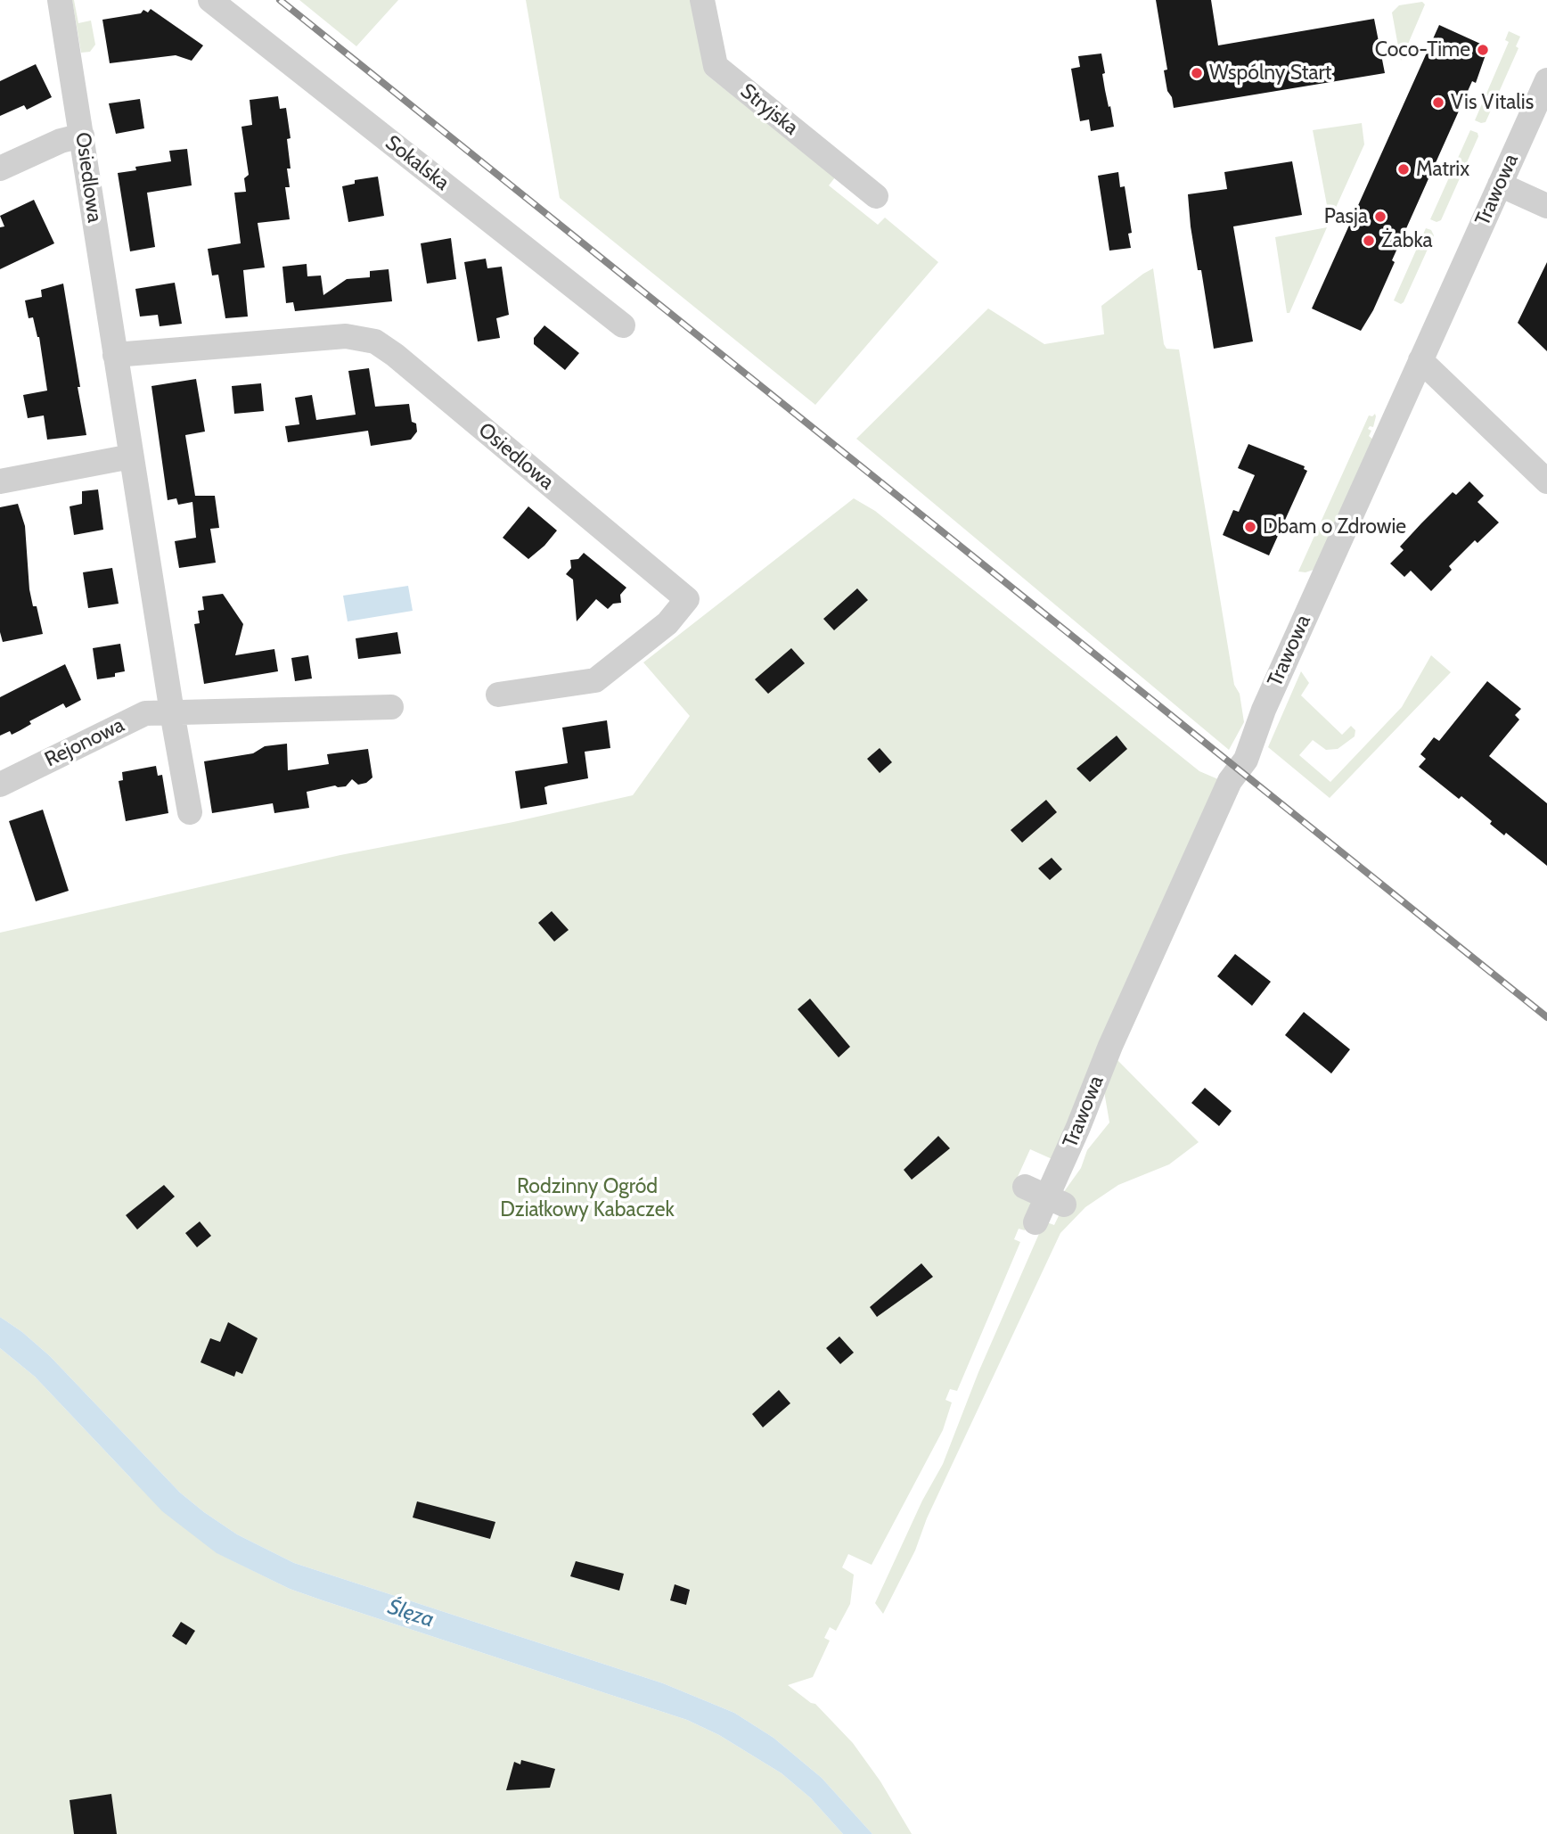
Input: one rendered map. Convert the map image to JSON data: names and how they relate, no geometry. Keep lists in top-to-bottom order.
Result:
{
  "streets": {
    "street": [
      "Stryjska",
      "Sokalska",
      "Osiedlowa",
      "Trawowa",
      "Rejonowa"
    ]
  },
  "crossings": [
    ["Osiedlowa", "Rejonowa"]
  ],
  "water": ["Ślęza"],
  "parks": ["Rodzinny Ogród Działkowy Kabaczek"],
  "places": [
    "Coco-Time",
    "Wspólny Start",
    "Vis Vitalis",
    "Matrix",
    "Pasja",
    "Żabka",
    "Dbam o Zdrowie"
  ]
}
